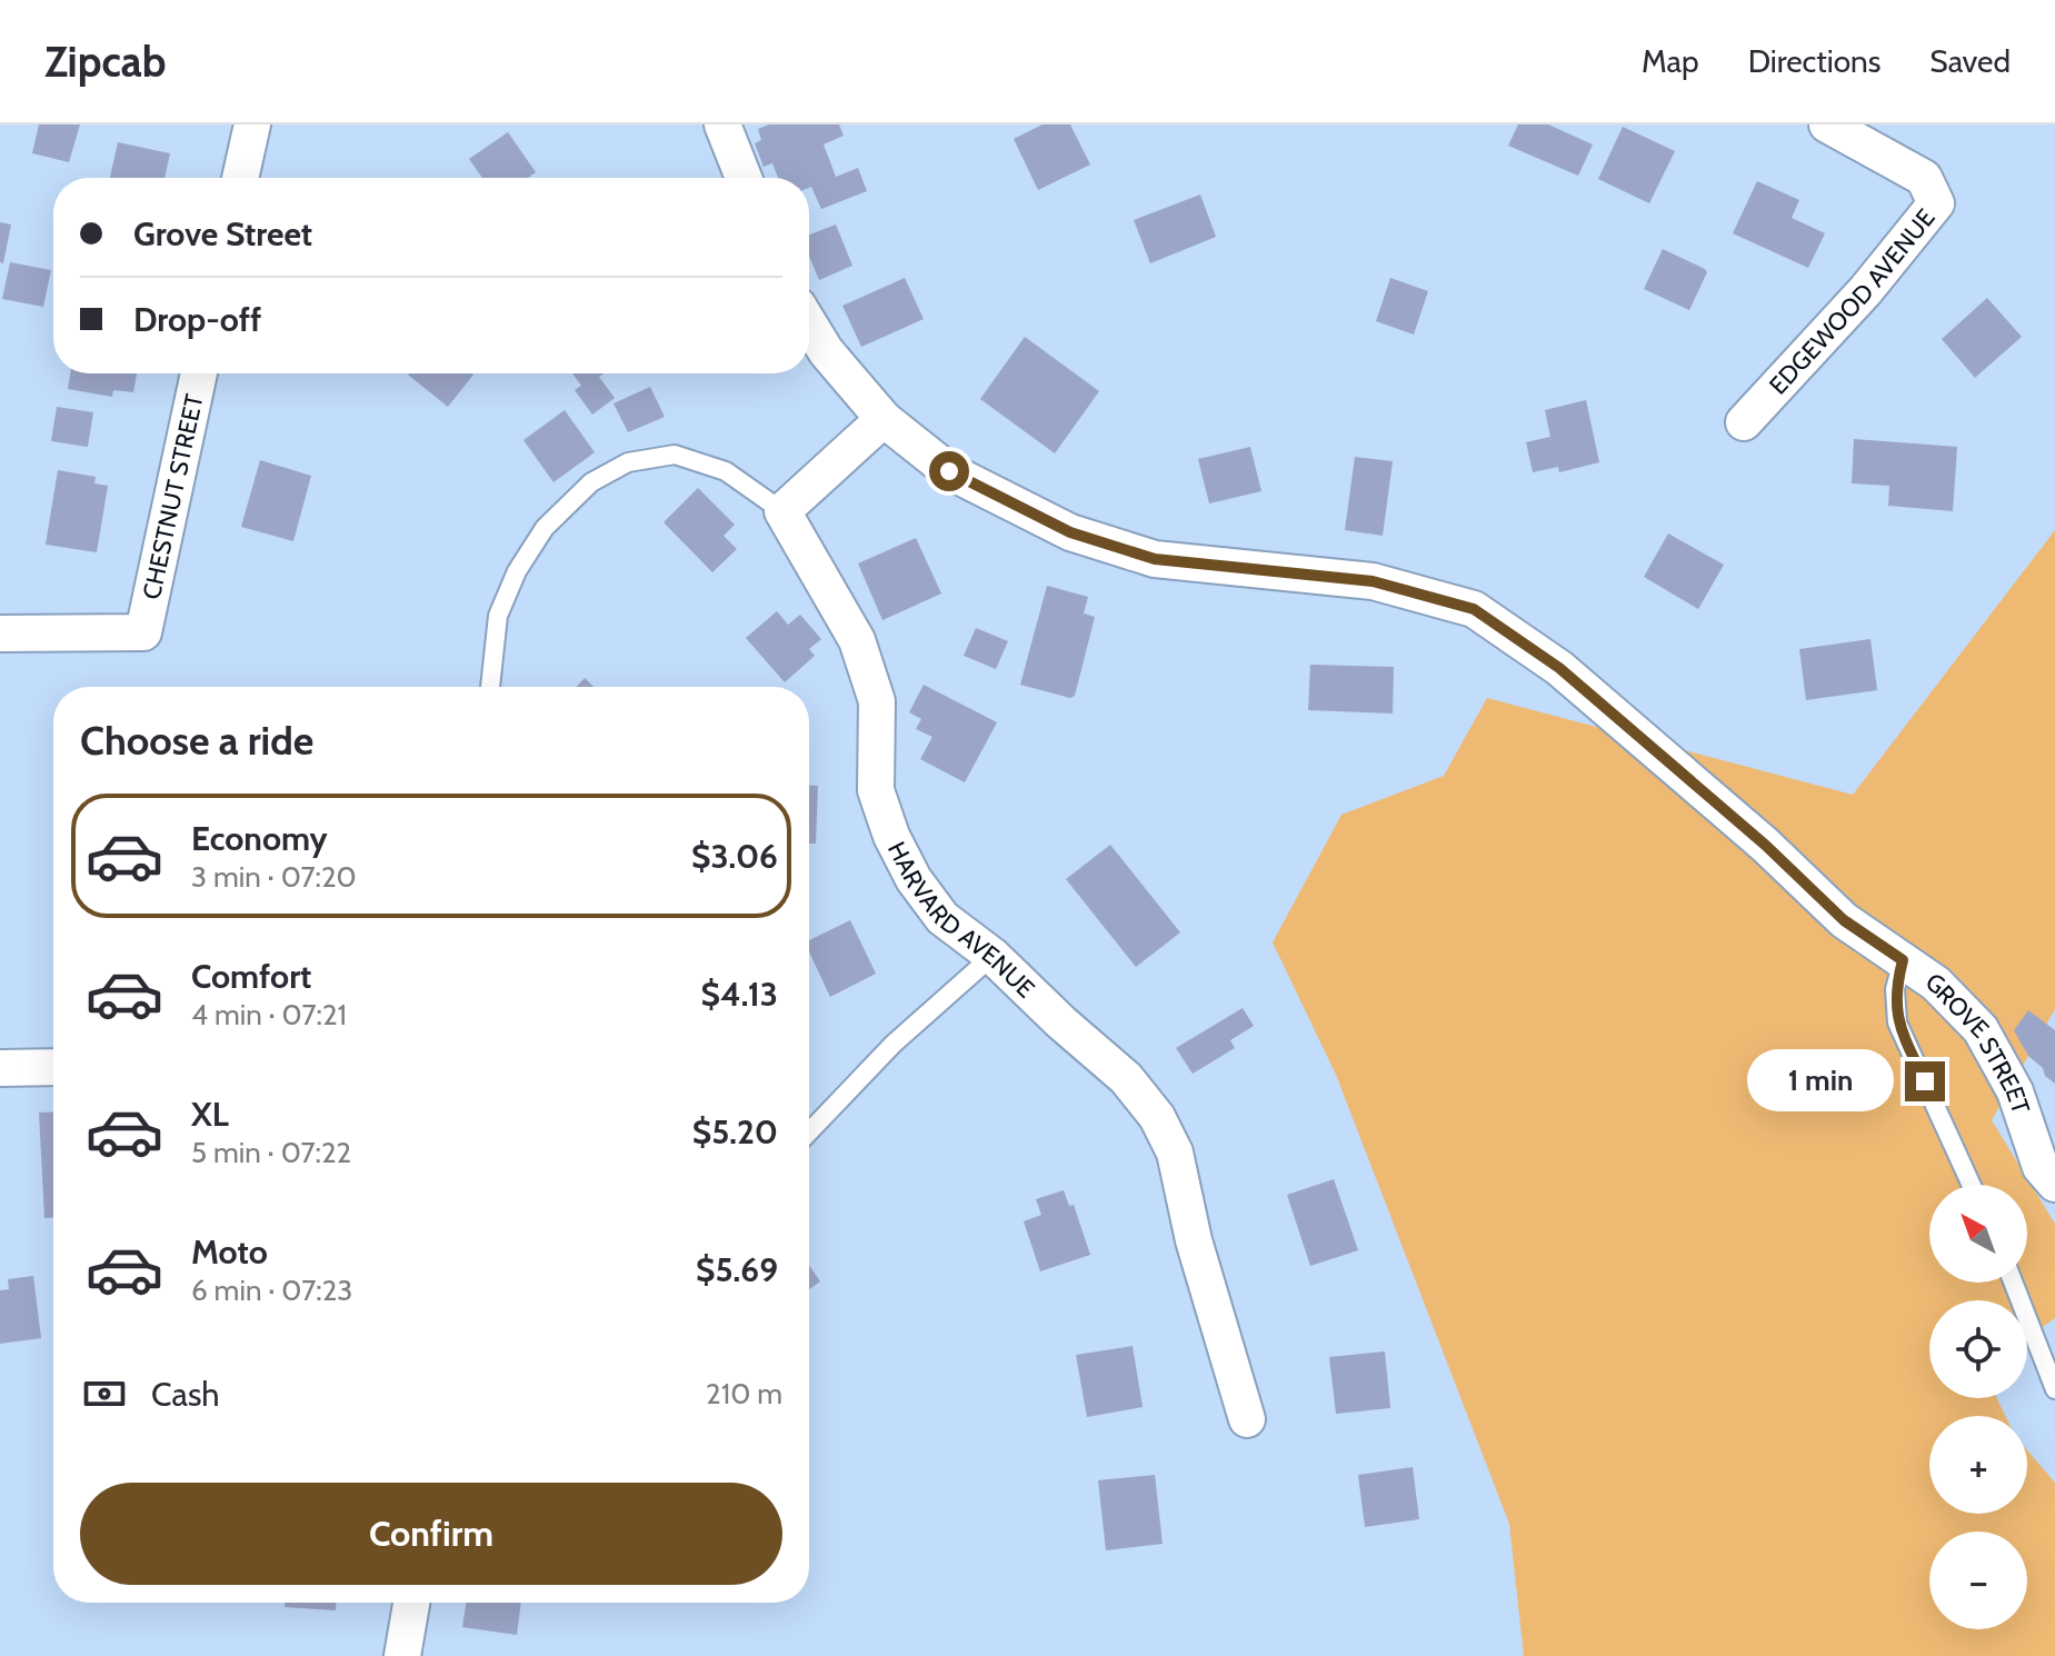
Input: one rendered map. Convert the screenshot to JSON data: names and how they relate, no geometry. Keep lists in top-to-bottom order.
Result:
{
  "streets": {
    "street": [
      "EDGEWOOD AVENUE",
      "CHESTNUT STREET",
      "HARVARD AVENUE",
      "GROVE STREET"
    ]
  },
  "north": "top left",
  "page": {
    "header": "Zipcab",
    "nav": ["Map", "Directions", "Saved"],
    "banner": ["Grove Street", "Drop-off"],
    "heading": "Choose a ride",
    "list": [
      {
        "name": "Economy",
        "note": "3 min · 07:20",
        "value": "$3.06"
      },
      {
        "name": "Comfort",
        "note": "4 min · 07:21",
        "value": "$4.13"
      },
      {
        "name": "XL",
        "note": "5 min · 07:22",
        "value": "$5.20"
      },
      {
        "name": "Moto",
        "note": "6 min · 07:23",
        "value": "$5.69"
      }
    ],
    "bubble": "1 min",
    "map_buttons": ["+", "−"],
    "pay": ["Cash", "210 m"],
    "buttons": "Confirm"
  }
}
